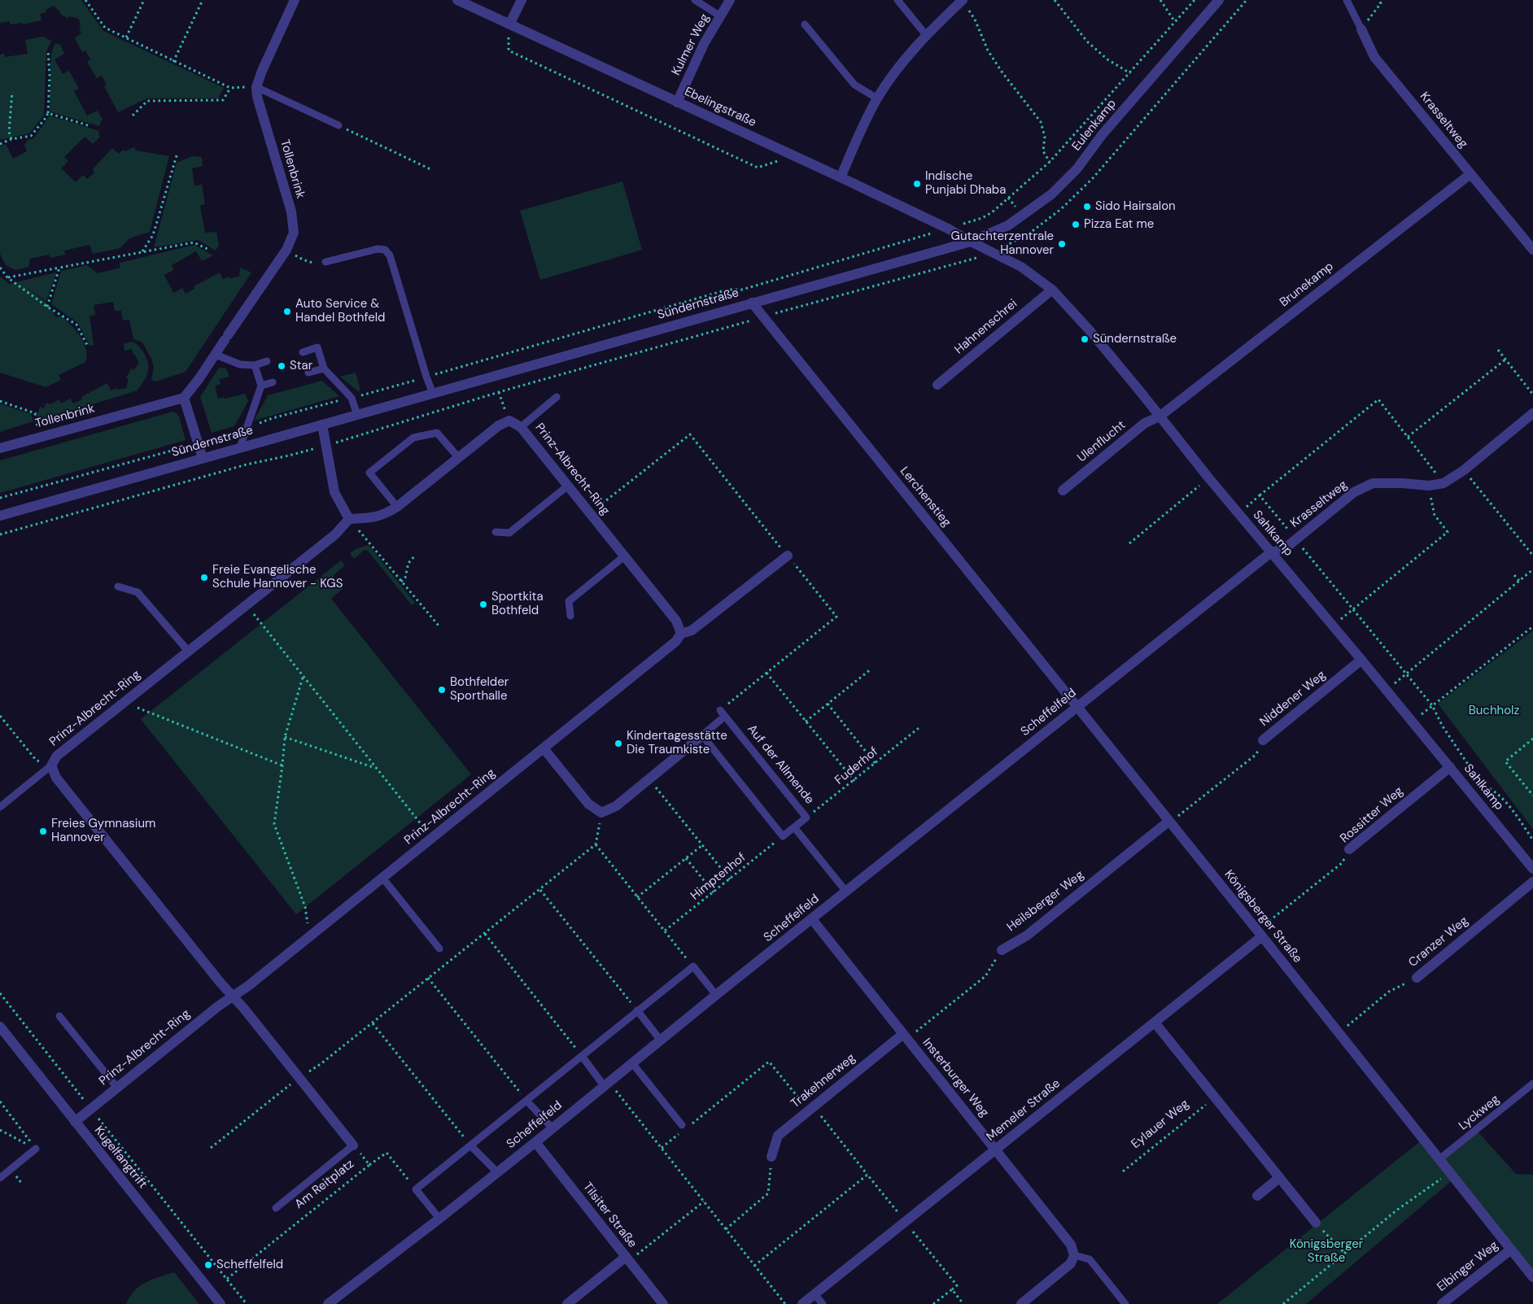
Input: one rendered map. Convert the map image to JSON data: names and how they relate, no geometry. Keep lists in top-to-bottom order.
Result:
{
  "streets": {
    "street": [
      "Kulmer Weg",
      "Ebelingstraße",
      "Krasseltweg",
      "Eulenkamp",
      "Tollenbrink",
      "Brunekamp",
      "Sündernstraße",
      "Hahnenschrei",
      "Ulenflucht",
      "Prinz-Albrecht-Ring",
      "Lerchenstieg",
      "Sahlkamp",
      "Niddener Weg",
      "Scheffelfeld",
      "Rossitter Weg",
      "Heilsberger Weg",
      "Königsberger Straße",
      "Cranzer Weg",
      "Insterburger Weg",
      "Trakehnerweg",
      "Memeler Straße",
      "Kugelfangtrift",
      "Am Reitplatz",
      "Tilsiter Straße",
      "Elbinger Weg"
    ],
    "lane": ["Auf der Allmende", "Lyckweg"],
    "path": ["Fuderhof", "Himptenhof", "Eylauer Weg"]
  },
  "crossings": [
    ["Kulmer Weg", "Ebelingstraße"],
    ["Ebelingstraße", "Eulenkamp"],
    ["Ebelingstraße", "Sündernstraße"],
    ["Ebelingstraße", "Sahlkamp"],
    ["Krasseltweg", "Brunekamp"],
    ["Krasseltweg", "Sahlkamp"],
    ["Krasseltweg", "Scheffelfeld"],
    ["Eulenkamp", "Sündernstraße"],
    ["Eulenkamp", "Sahlkamp"],
    ["Brunekamp", "Ulenflucht"],
    ["Brunekamp", "Sahlkamp"],
    ["Sündernstraße", "Lerchenstieg"],
    ["Sündernstraße", "Sahlkamp"],
    ["Hahnenschrei", "Sahlkamp"],
    ["Ulenflucht", "Sahlkamp"],
    ["Prinz-Albrecht-Ring", "Kugelfangtrift"],
    ["Prinz-Albrecht-Ring", "Am Reitplatz"],
    ["Lerchenstieg", "Scheffelfeld"],
    ["Lerchenstieg", "Königsberger Straße"],
    ["Sahlkamp", "Niddener Weg"],
    ["Sahlkamp", "Scheffelfeld"],
    ["Sahlkamp", "Rossitter Weg"],
    ["Niddener Weg", "Heilsberger Weg"],
    ["Niddener Weg", "Königsberger Straße"],
    ["Scheffelfeld", "Königsberger Straße"],
    ["Scheffelfeld", "Insterburger Weg"],
    ["Scheffelfeld", "Tilsiter Straße"],
    ["Auf der Allmende", "Fuderhof"],
    ["Auf der Allmende", "Himptenhof"],
    ["Rossitter Weg", "Königsberger Straße"],
    ["Rossitter Weg", "Memeler Straße"],
    ["Heilsberger Weg", "Königsberger Straße"],
    ["Königsberger Straße", "Cranzer Weg"],
    ["Königsberger Straße", "Memeler Straße"],
    ["Königsberger Straße", "Lyckweg"],
    ["Königsberger Straße", "Elbinger Weg"],
    ["Insterburger Weg", "Trakehnerweg"],
    ["Insterburger Weg", "Memeler Straße"]
  ],
  "parks": ["Buchholz", "Königsberger Straße"],
  "places": [
    "Indische Punjabi Dhaba",
    "Sido Hairsalon",
    "Pizza Eat me",
    "Gutachterzentrale Hannover",
    "Auto Service & Handel Bothfeld",
    "Sündernstraße",
    "Star",
    "Freie Evangelische Schule Hannover - KGS",
    "Sportkita Bothfeld",
    "Bothfelder Sporthalle",
    "Kindertagesstätte Die Traumkiste",
    "Freies Gymnasium Hannover",
    "Scheffelfeld"
  ]
}
